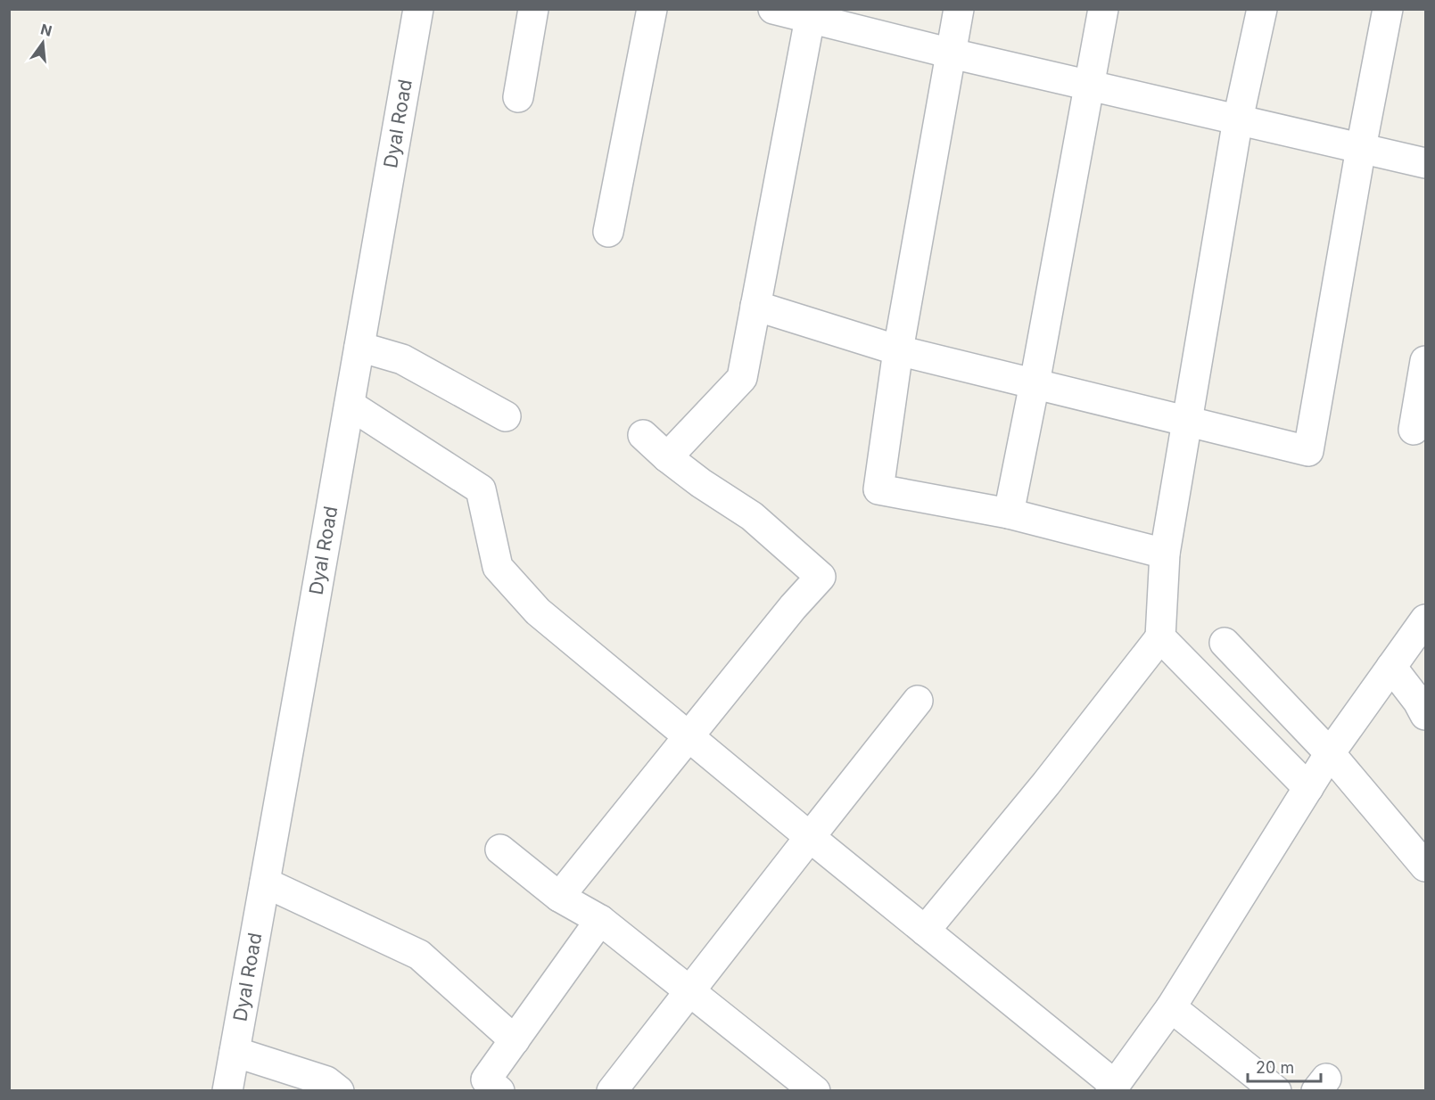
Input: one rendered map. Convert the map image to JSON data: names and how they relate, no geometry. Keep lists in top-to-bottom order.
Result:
{
  "streets": {
    "street": ["Dyal Road"]
  },
  "scale_bar": "20 m",
  "north": "top"
}
